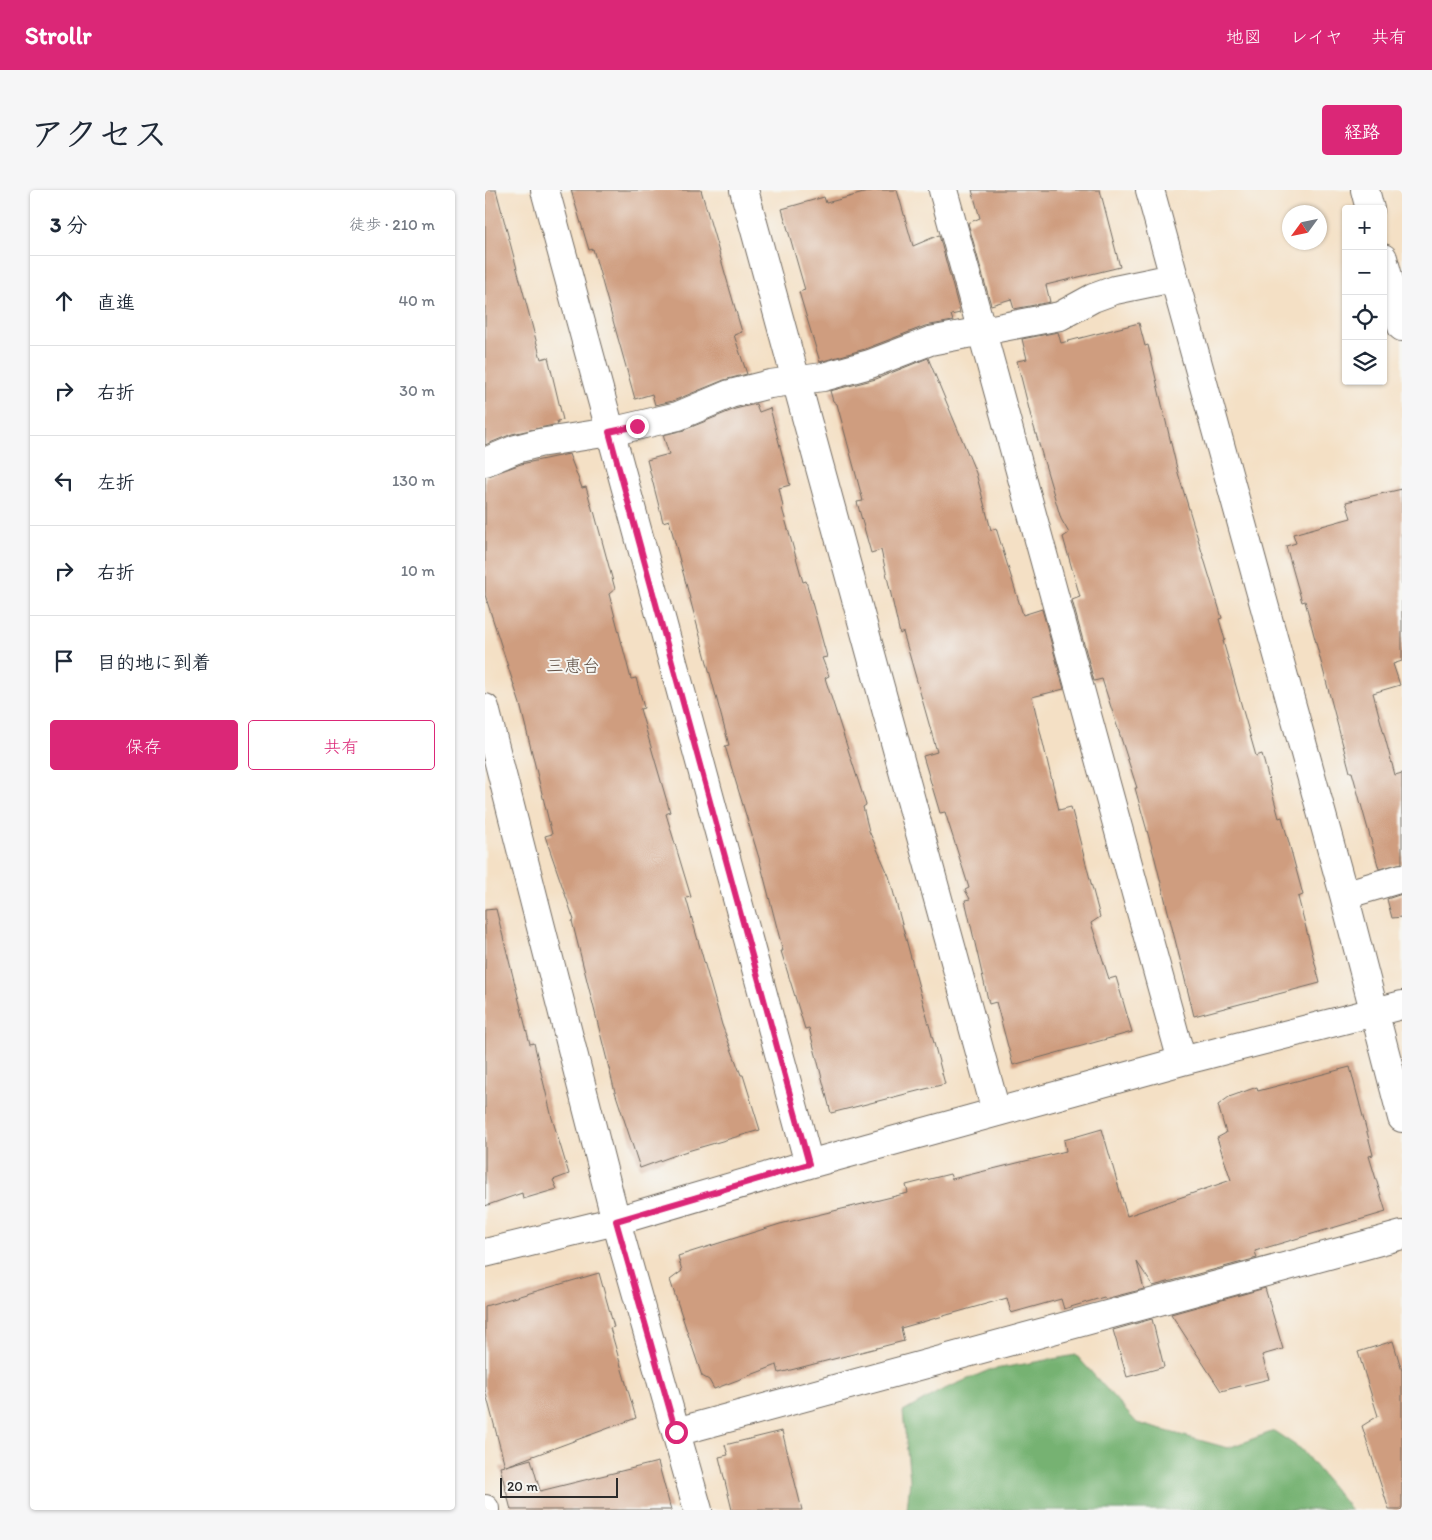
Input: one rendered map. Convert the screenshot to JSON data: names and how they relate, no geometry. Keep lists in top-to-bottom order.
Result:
{
  "districts": ["三恵台"],
  "scale_bar": "20 m",
  "north": "bottom left",
  "page": {
    "header": "Strollr",
    "nav": ["地図", "レイヤ", "共有"],
    "title": "アクセス",
    "buttons": [
      "経路",
      ["保存", "共有"]
    ],
    "heading": ["3 分", "徒歩 · 210 m"],
    "map_buttons": ["+", "−"],
    "list": [
      ["直進", "40 m"],
      ["右折", "30 m"],
      ["左折", "130 m"],
      ["右折", "10 m"],
      "目的地に到着"
    ],
    "scale": "20 m"
  }
}
